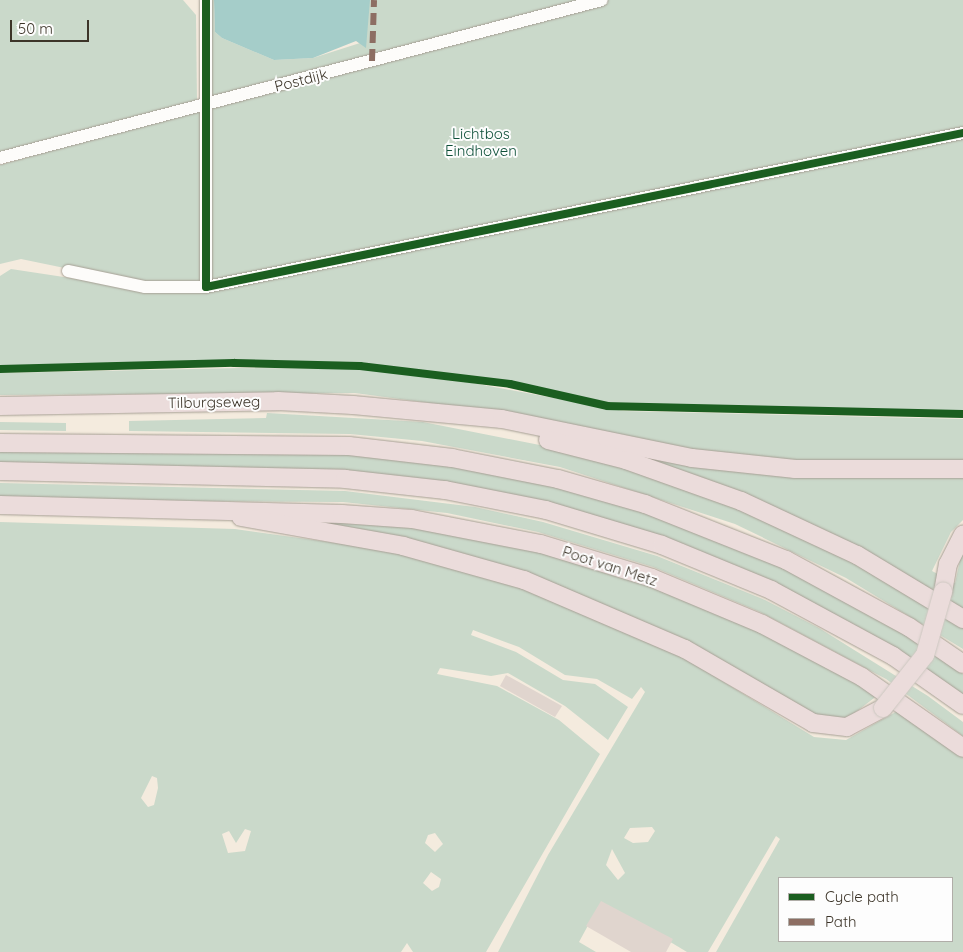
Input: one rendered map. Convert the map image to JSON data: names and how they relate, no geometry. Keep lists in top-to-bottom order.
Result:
{
  "streets": {
    "highway": ["Tilburgseweg", "Poot van Metz"],
    "street": ["Postdijk"]
  },
  "parks": ["Lichtbos Eindhoven"],
  "legend": ["Cycle path", "Path"],
  "scale_bar": "50 m"
}
